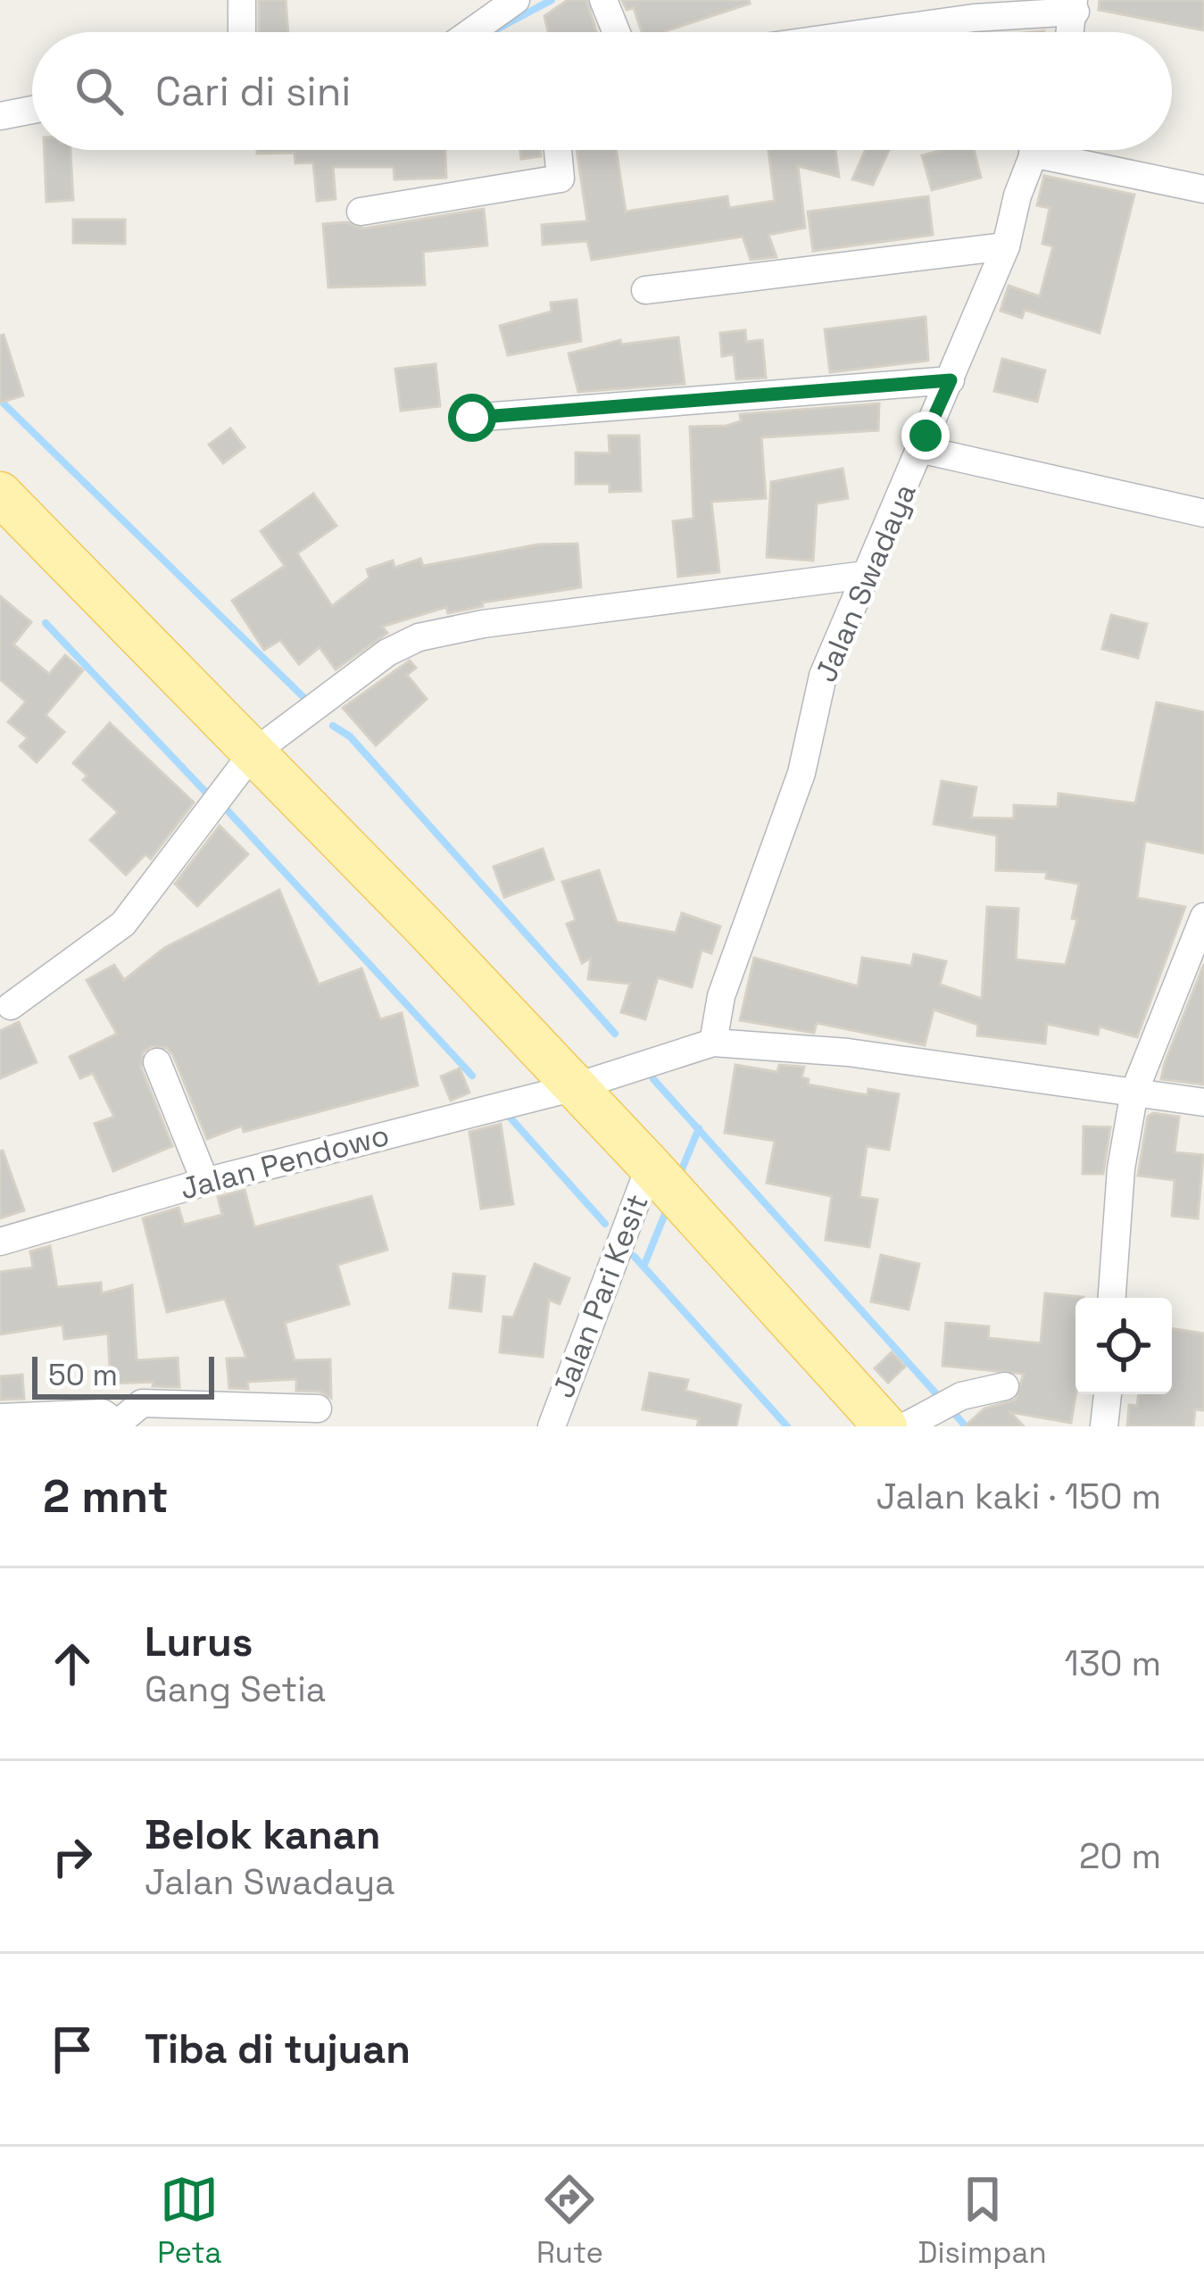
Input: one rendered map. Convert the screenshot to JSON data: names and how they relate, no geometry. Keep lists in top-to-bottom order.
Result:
{
  "streets": {
    "street": ["Jalan Swadaya", "Jalan Pendowo", "Jalan Pari Kesit"]
  },
  "crossings": [
    ["Jalan Swadaya", "Jalan Pendowo"]
  ],
  "scale_bar": "50 m",
  "page": {
    "search": "Cari di sini",
    "scale": "50 m",
    "heading": ["2 mnt", "Jalan kaki · 150 m"],
    "list": [
      ["Lurus", "Gang Setia", "130 m"],
      ["Belok kanan", "Jalan Swadaya", "20 m"],
      "Tiba di tujuan"
    ],
    "nav": ["Peta", "Rute", "Disimpan"]
  }
}
